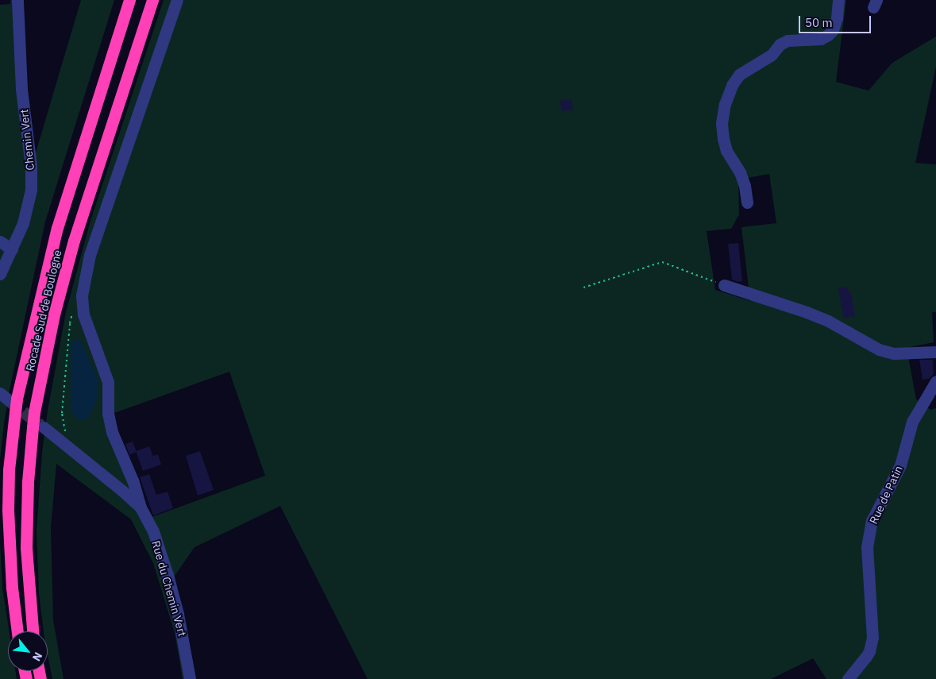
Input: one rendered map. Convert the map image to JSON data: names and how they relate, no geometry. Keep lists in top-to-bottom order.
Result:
{
  "streets": {
    "highway": ["Rocade Sud de Boulogne"],
    "street": ["Chemin Vert", "Rue de Patin", "Rue du Chemin Vert"]
  },
  "crossings": [
    ["Rocade Sud de Boulogne", "Rue du Chemin Vert"]
  ],
  "scale_bar": "50 m",
  "north": "bottom right"
}
